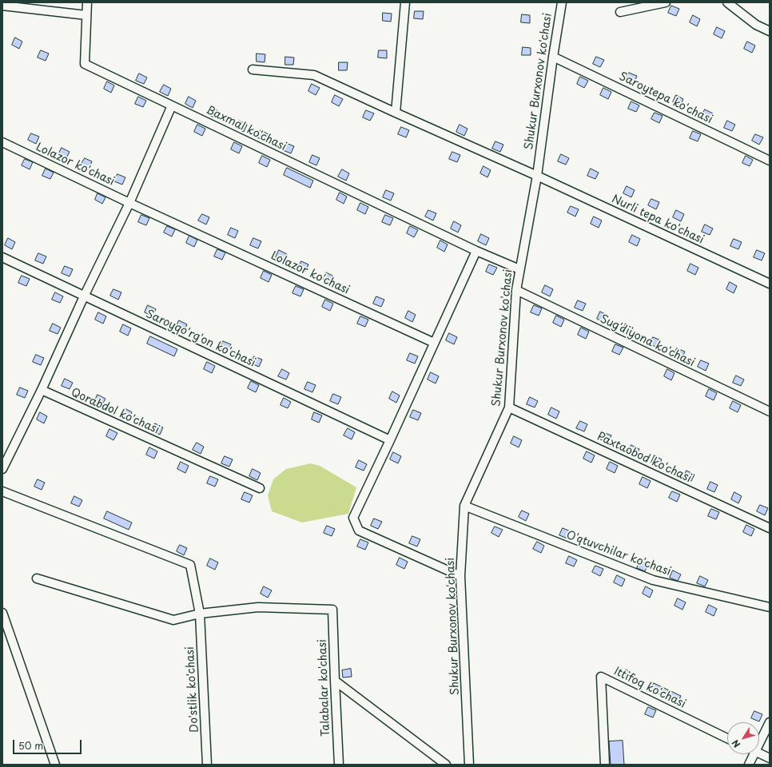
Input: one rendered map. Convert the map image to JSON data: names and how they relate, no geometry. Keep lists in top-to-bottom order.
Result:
{
  "streets": {
    "street": [
      "Shukur Burxonov ko'chasi",
      "Saroytepa ko'chasi",
      "Baxmal ko'chasi",
      "Lolazor ko'chasi",
      "Nurli tepa ko'chasi",
      "Saroyqo'rg'on ko'chasi",
      "Sug'diyona ko'chasi",
      "Qorabdol ko'chasi",
      "Paxtaobod ko'chasi",
      "O'qtuvchilar ko'chasi",
      "Talabalar ko'chasi",
      "Ittifoq ko'chasi",
      "Do'stlik ko'chasi"
    ]
  },
  "crossings": [
    ["Shukur Burxonov ko'chasi", "Saroytepa ko'chasi"],
    ["Shukur Burxonov ko'chasi", "Baxmal ko'chasi"],
    ["Shukur Burxonov ko'chasi", "Nurli tepa ko'chasi"],
    ["Shukur Burxonov ko'chasi", "Sug'diyona ko'chasi"],
    ["Shukur Burxonov ko'chasi", "Paxtaobod ko'chasi"],
    ["Shukur Burxonov ko'chasi", "O'qtuvchilar ko'chasi"],
    ["Talabalar ko'chasi", "Do'stlik ko'chasi"]
  ],
  "scale_bar": "50 m",
  "north": "bottom left"
}
